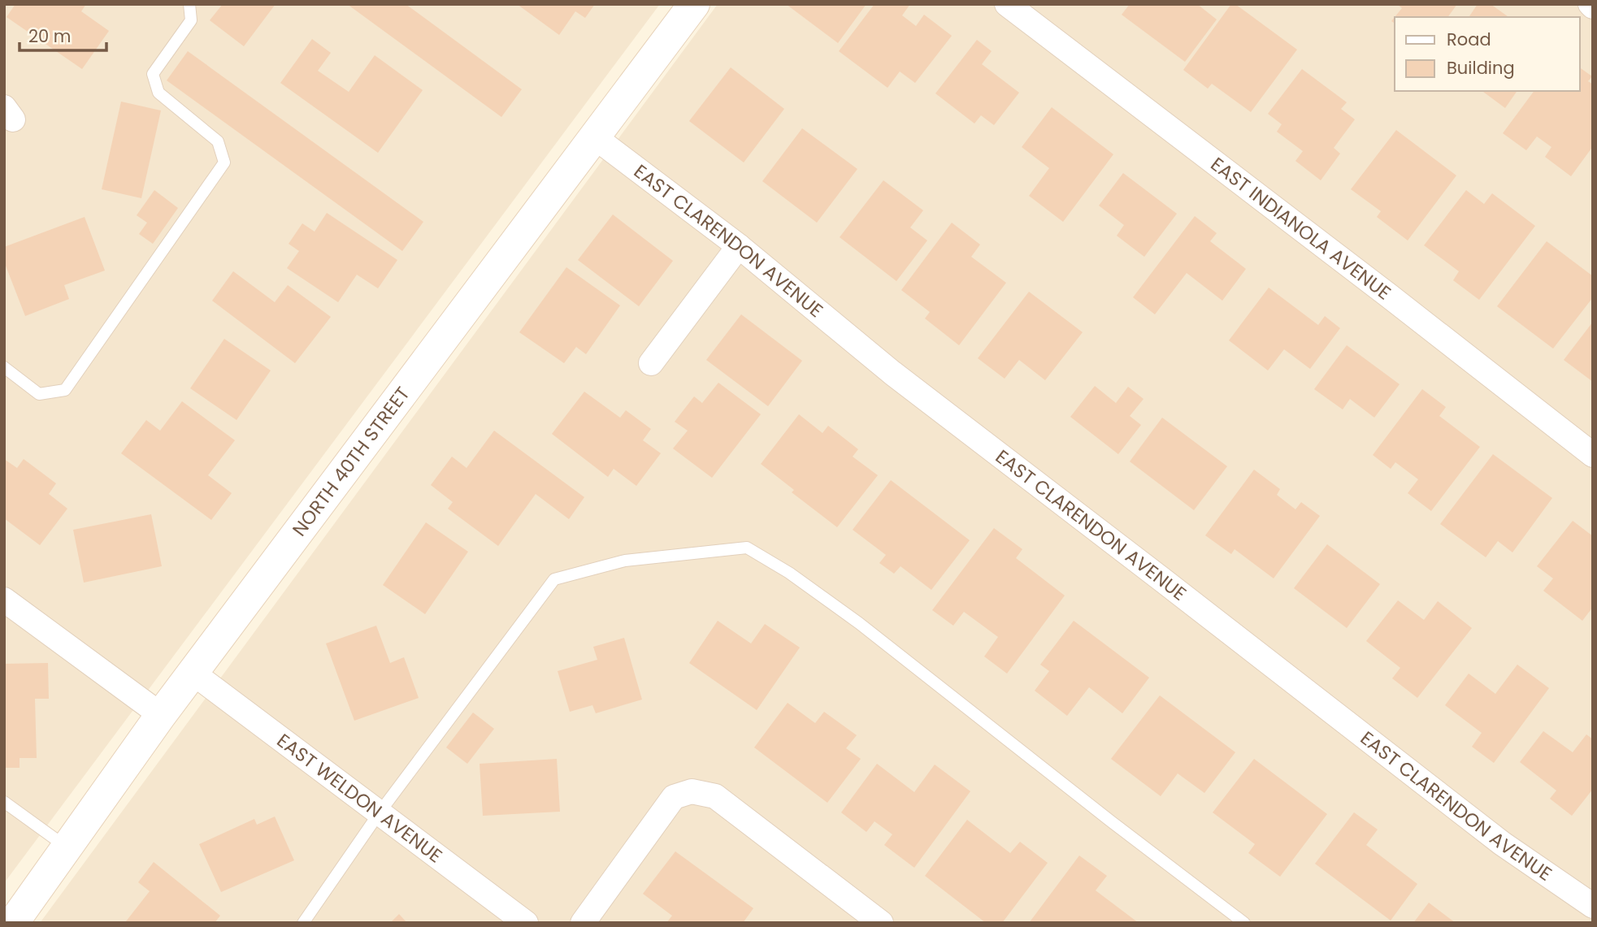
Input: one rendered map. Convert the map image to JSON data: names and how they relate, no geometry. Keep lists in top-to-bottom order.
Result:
{
  "streets": {
    "main road": ["NORTH 40TH STREET"],
    "street": ["EAST INDIANOLA AVENUE", "EAST CLARENDON AVENUE", "EAST WELDON AVENUE"]
  },
  "crossings": [
    ["EAST CLARENDON AVENUE", "NORTH 40TH STREET"],
    ["NORTH 40TH STREET", "EAST WELDON AVENUE"]
  ],
  "legend": ["Road", "Building"],
  "scale_bar": "20 m"
}
